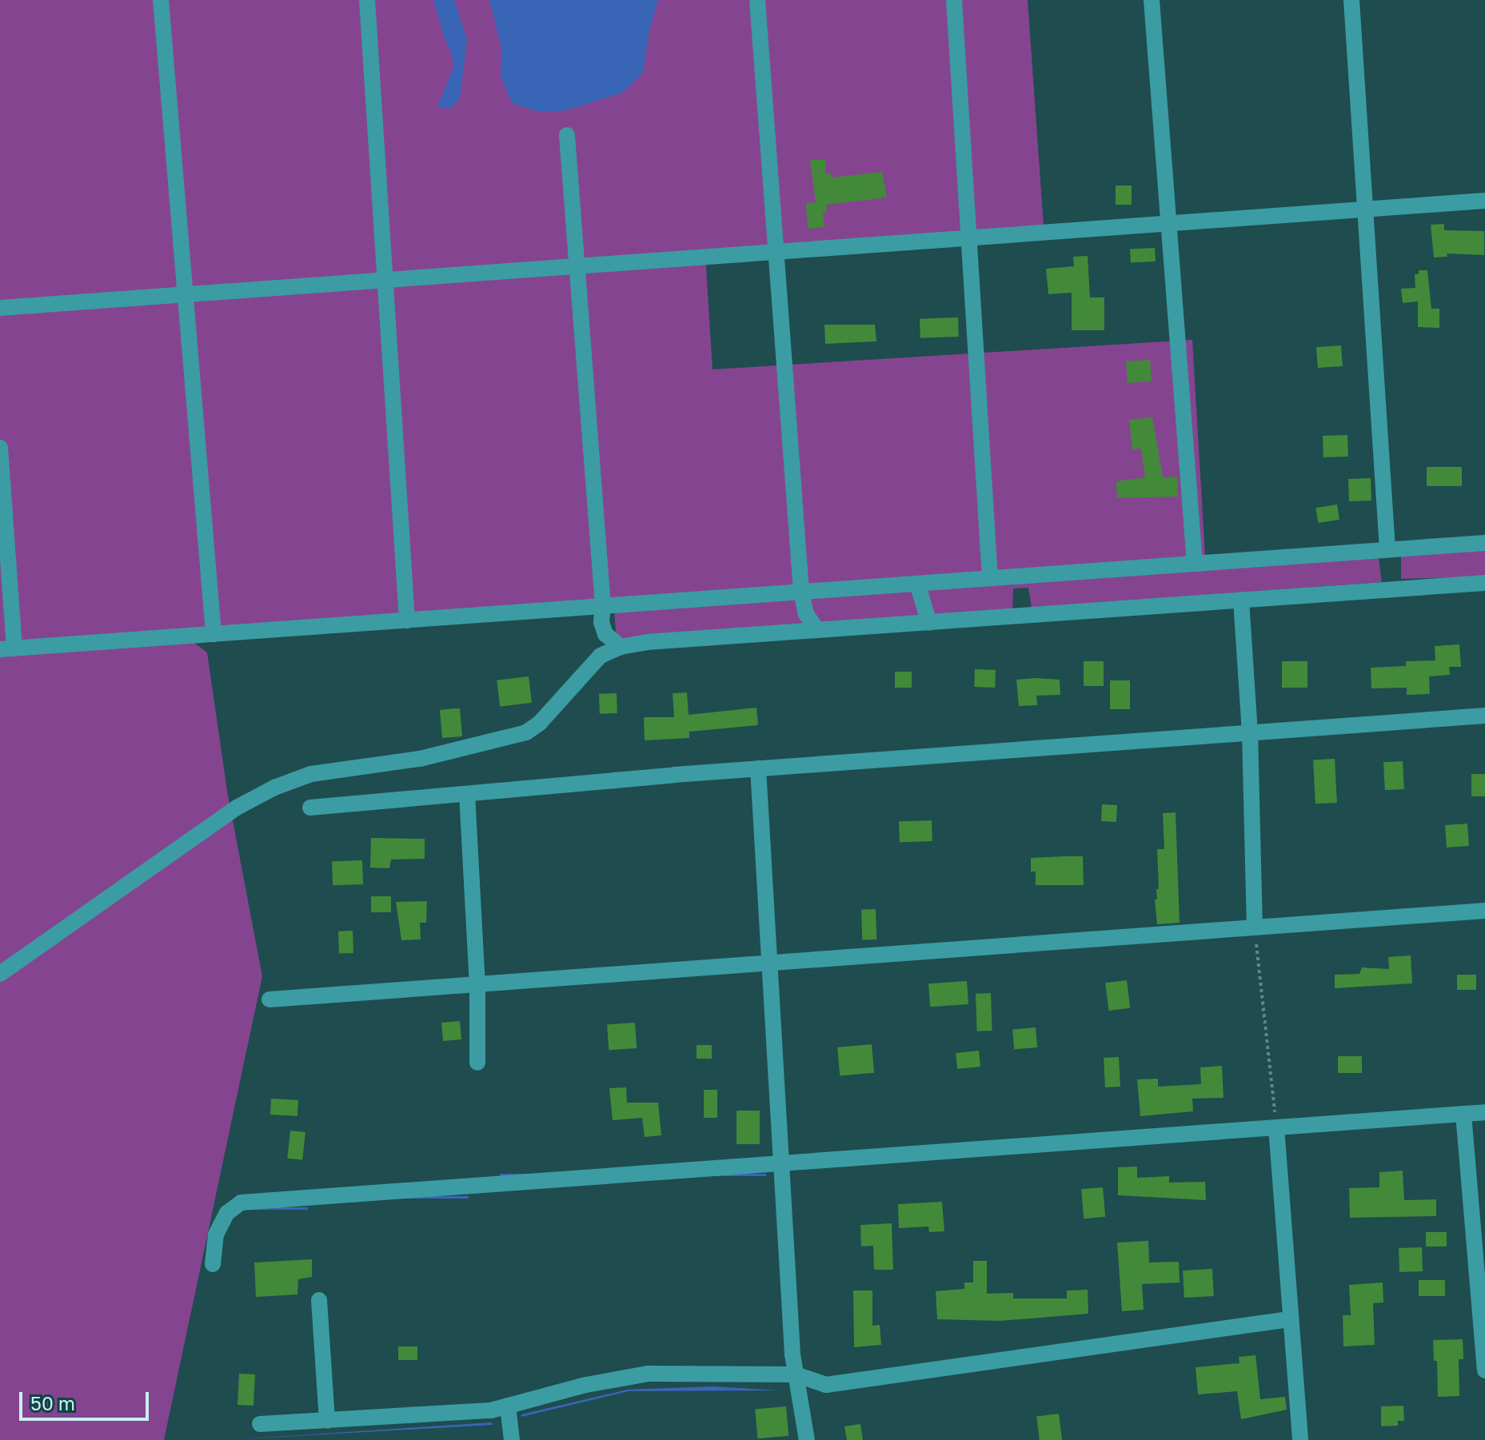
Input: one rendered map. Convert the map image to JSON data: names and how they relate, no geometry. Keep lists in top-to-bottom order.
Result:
{
  "scale_bar": "50 m"
}
